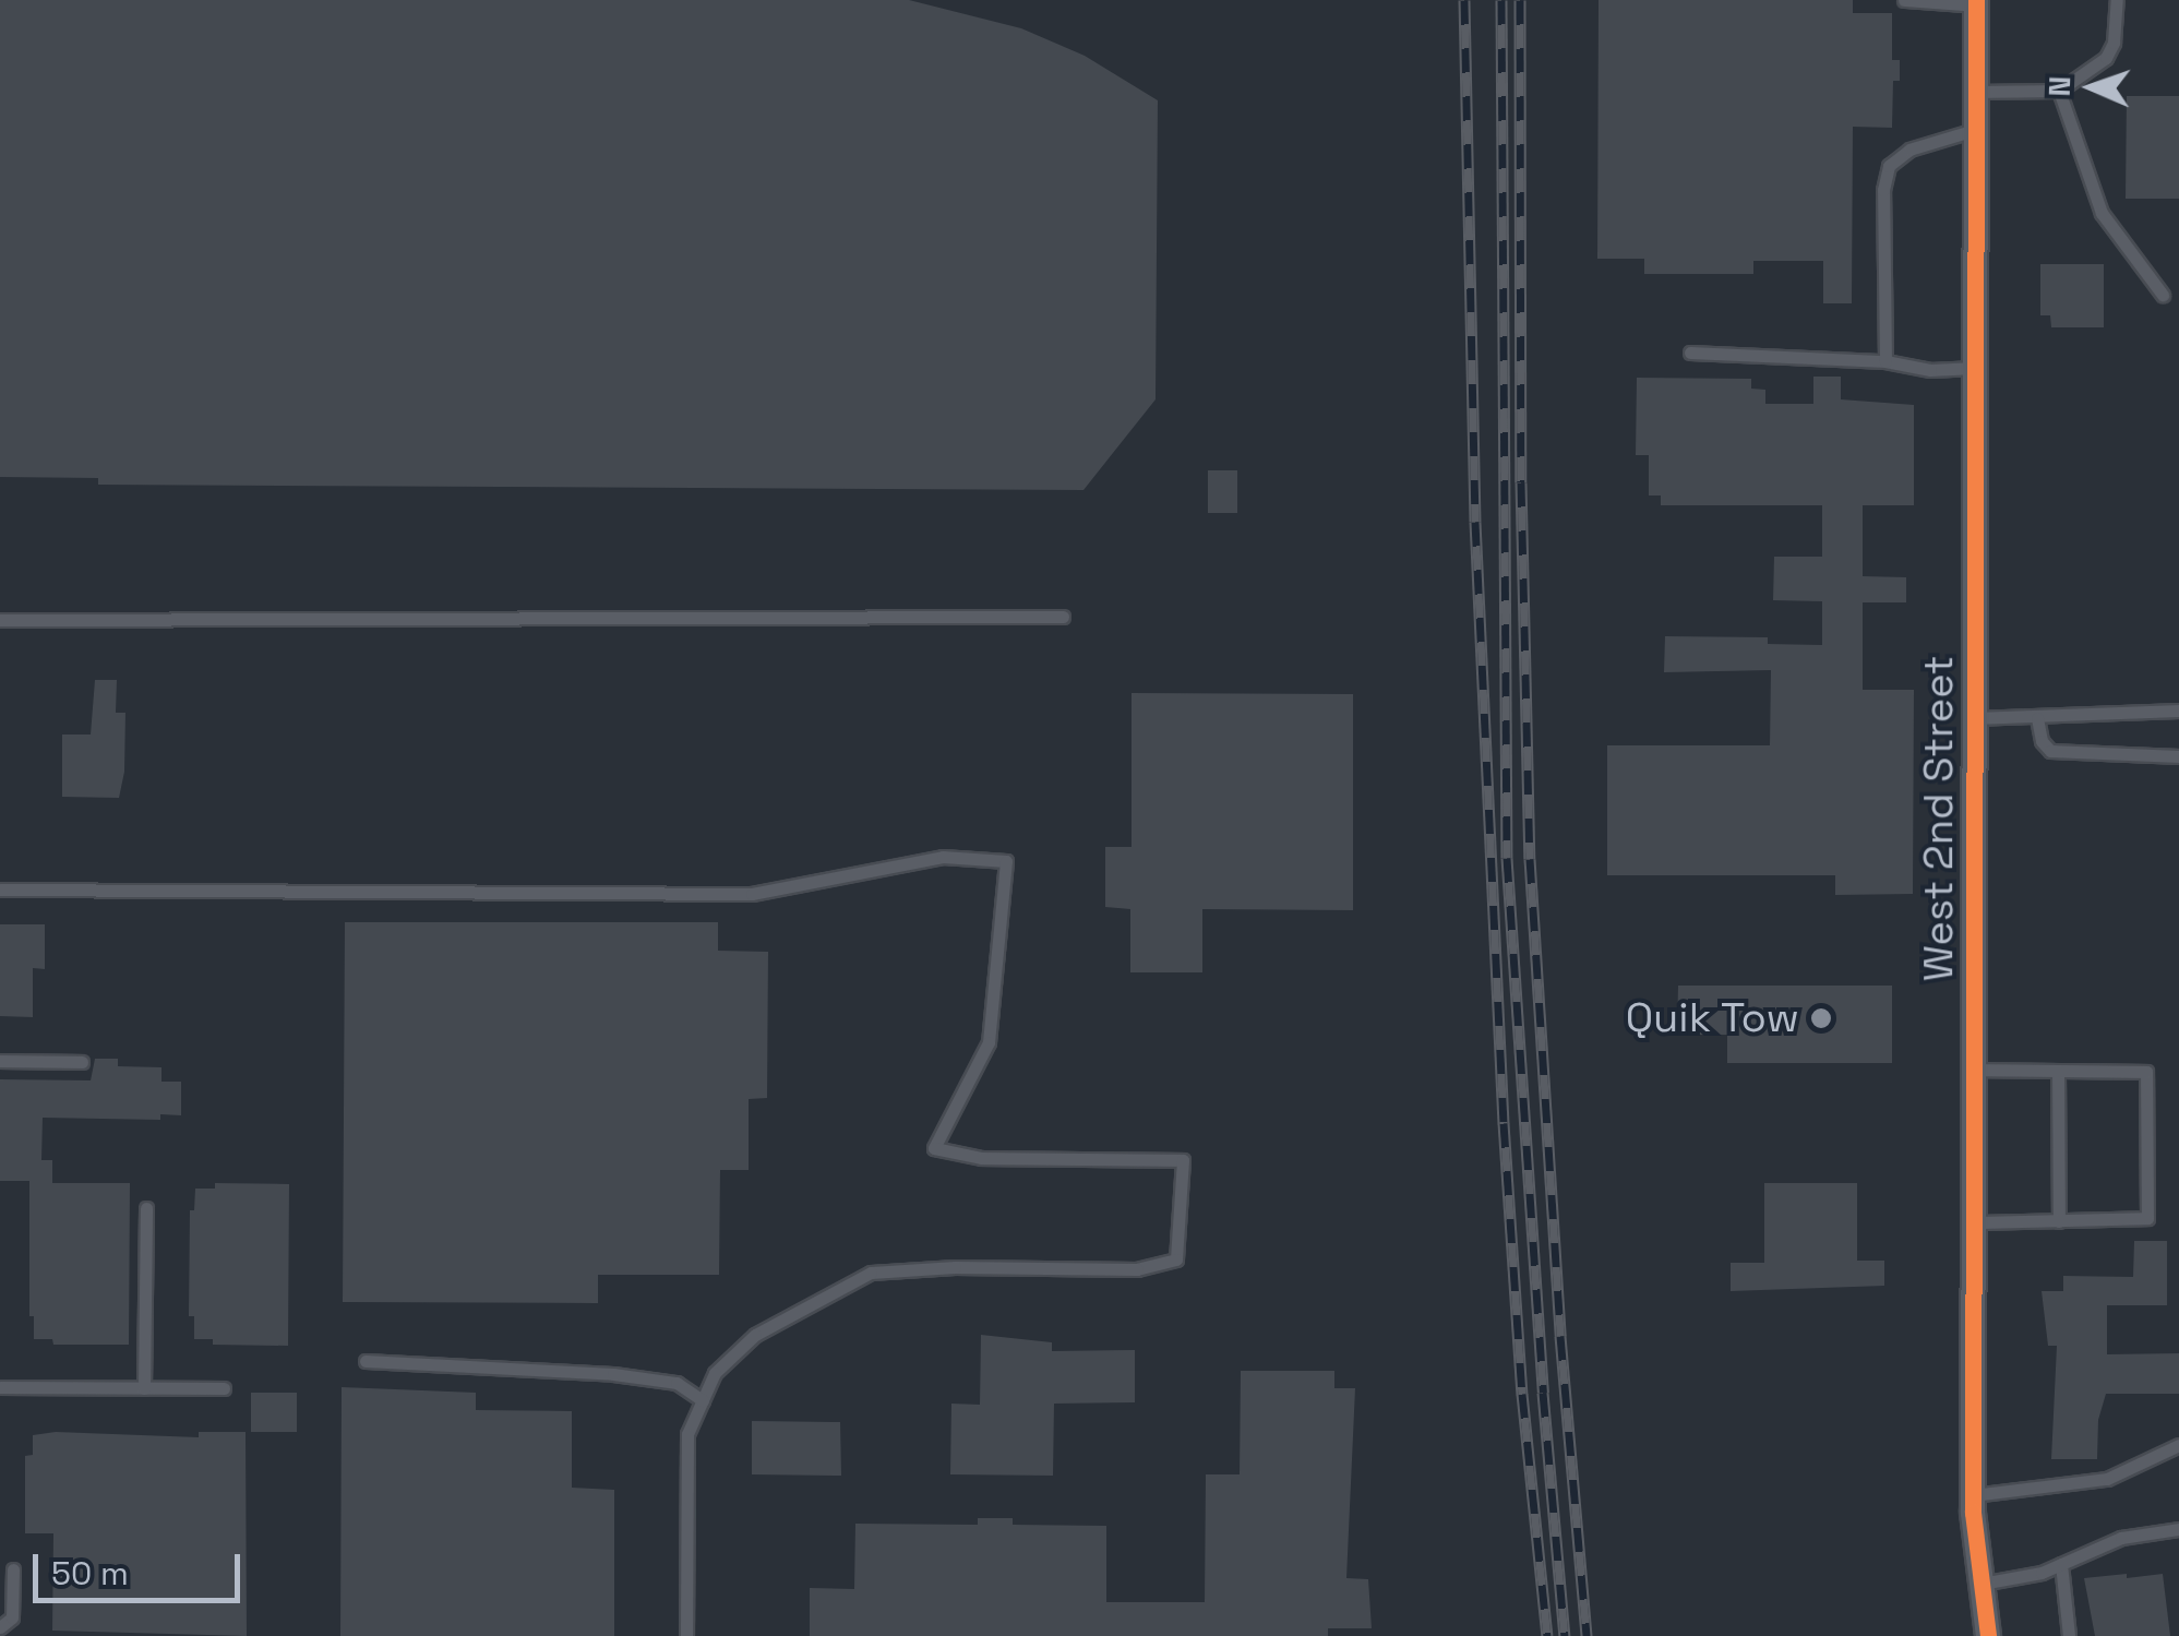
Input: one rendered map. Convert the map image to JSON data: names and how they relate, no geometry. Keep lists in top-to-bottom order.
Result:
{
  "streets": {
    "street": ["West 2nd Street"]
  },
  "places": ["Quik Tow"],
  "scale_bar": "50 m",
  "north": "left"
}
